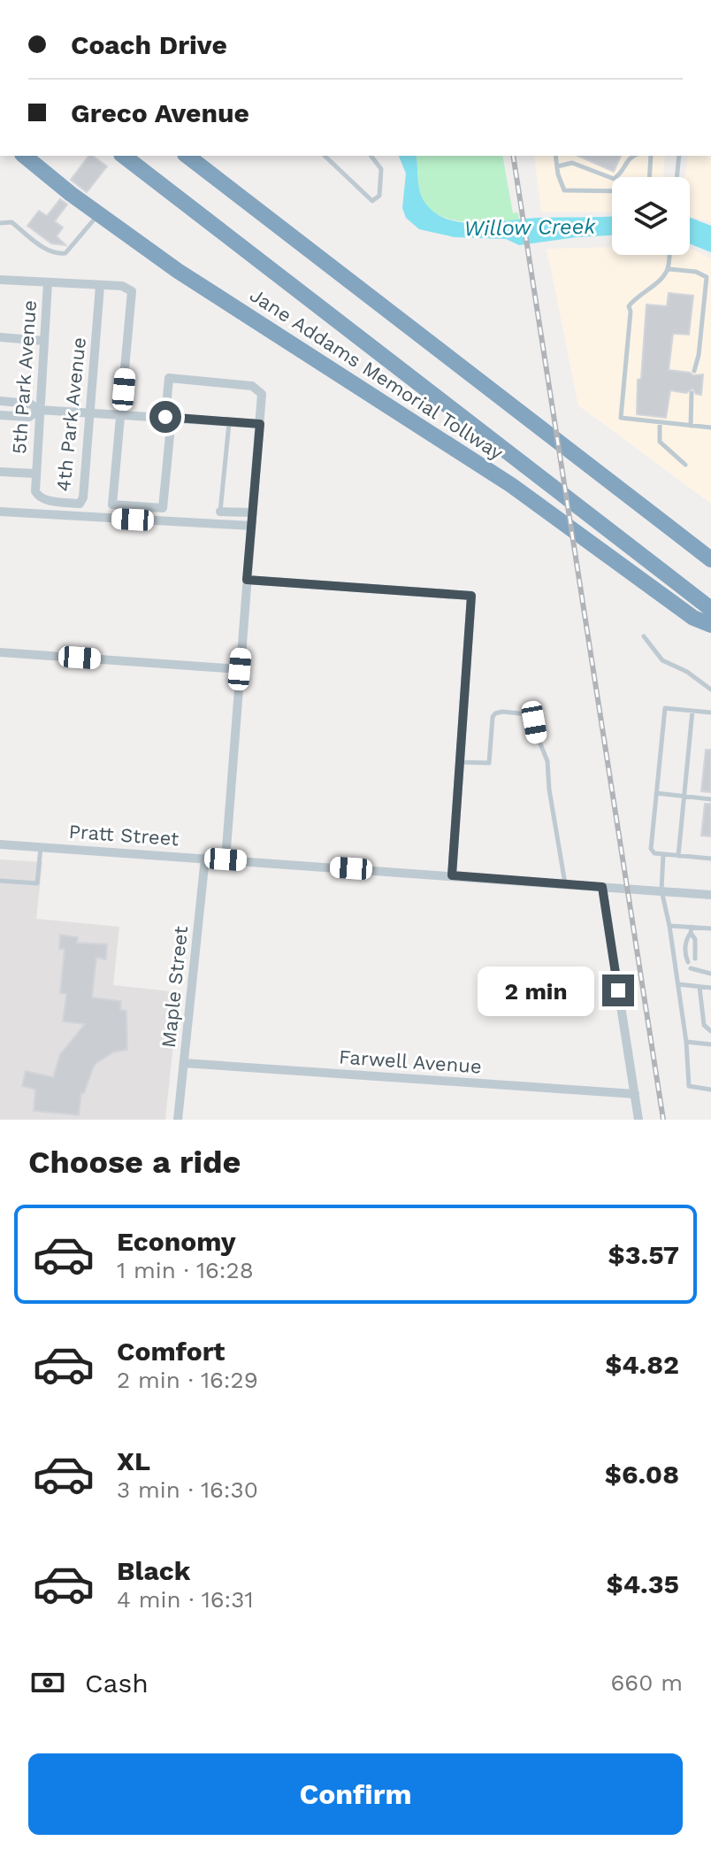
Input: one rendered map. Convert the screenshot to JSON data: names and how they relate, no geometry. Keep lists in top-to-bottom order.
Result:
{
  "streets": {
    "highway": ["Jane Addams Memorial Tollway"],
    "street": [
      "5th Park Avenue",
      "4th Park Avenue",
      "Pratt Street",
      "Maple Street",
      "Farwell Avenue"
    ]
  },
  "crossings": [
    ["5th Park Avenue", "4th Park Avenue"],
    ["Pratt Street", "Maple Street"],
    ["Maple Street", "Farwell Avenue"]
  ],
  "water": ["Willow Creek"],
  "page": {
    "banner": ["Coach Drive", "Greco Avenue"],
    "bubble": "2 min",
    "heading": "Choose a ride",
    "list": [
      {
        "name": "Economy",
        "note": "1 min · 16:28",
        "value": "$3.57"
      },
      {
        "name": "Comfort",
        "note": "2 min · 16:29",
        "value": "$4.82"
      },
      {
        "name": "XL",
        "note": "3 min · 16:30",
        "value": "$6.08"
      },
      {
        "name": "Black",
        "note": "4 min · 16:31",
        "value": "$4.35"
      }
    ],
    "pay": ["Cash", "660 m"],
    "buttons": "Confirm"
  }
}
